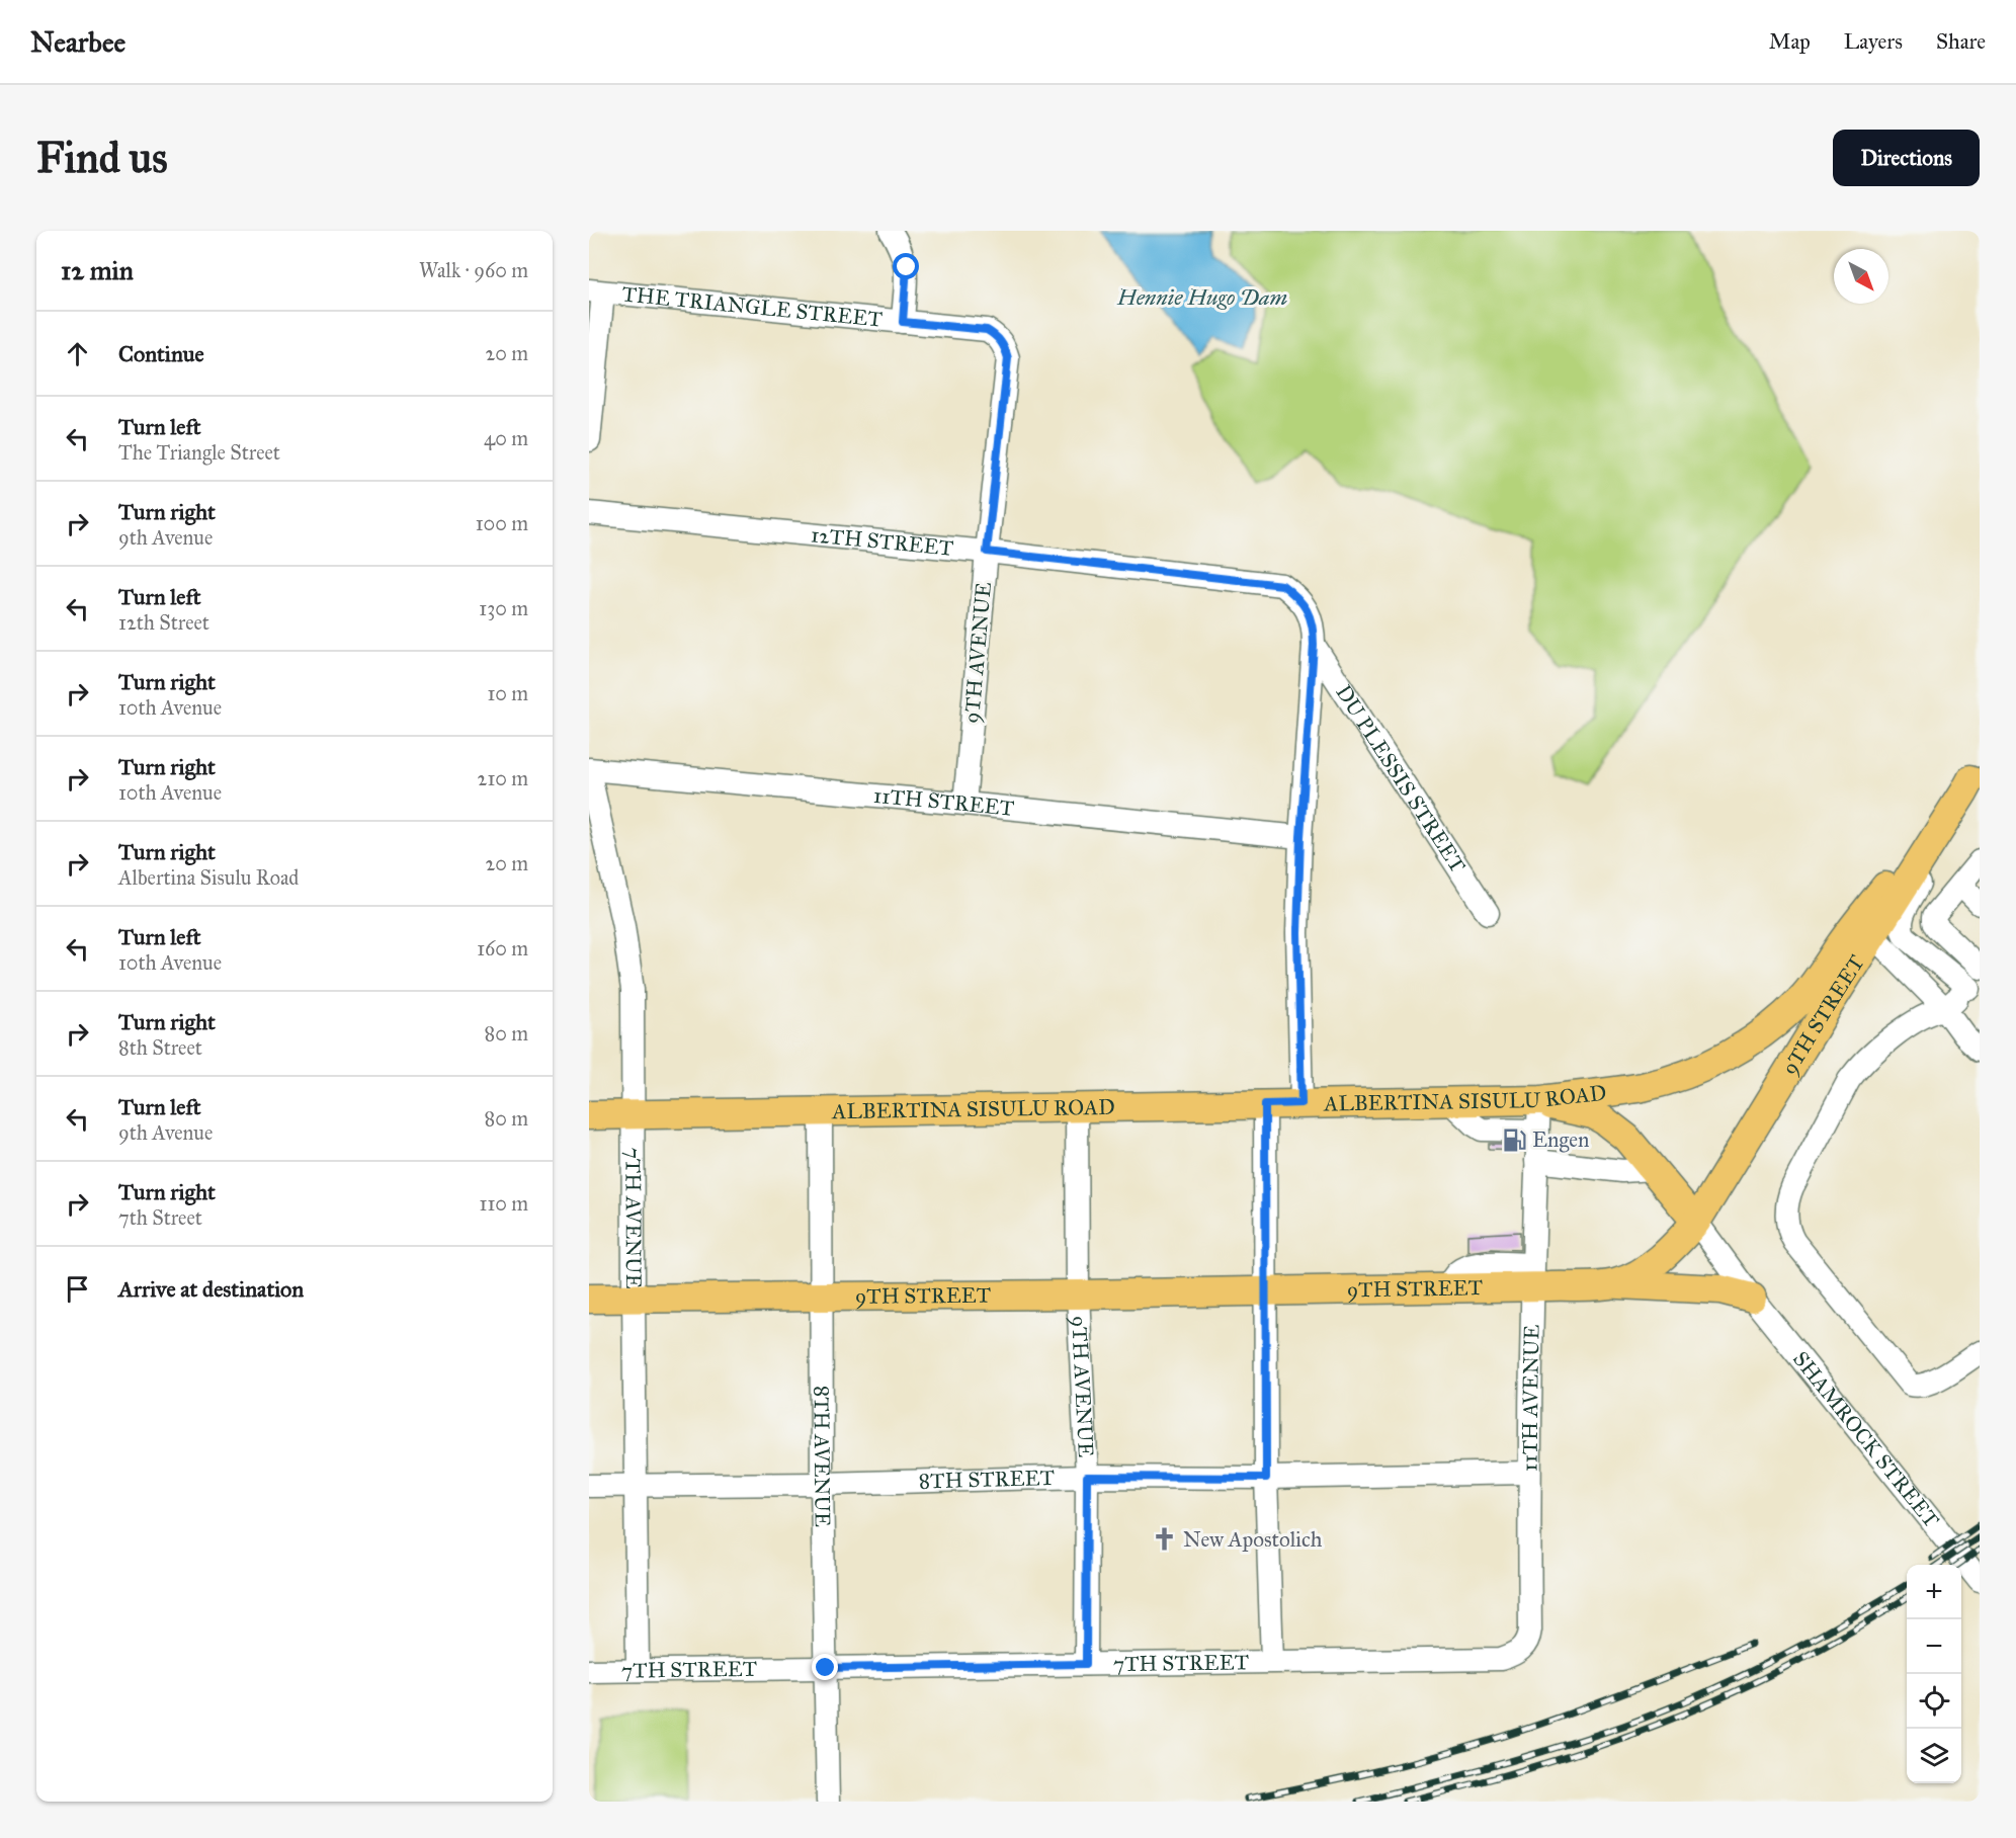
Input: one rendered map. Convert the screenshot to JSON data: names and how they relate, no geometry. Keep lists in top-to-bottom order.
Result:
{
  "streets": {
    "main road": ["9TH STREET", "ALBERTINA SISULU ROAD"],
    "street": [
      "THE TRIANGLE STREET",
      "12TH STREET",
      "9TH AVENUE",
      "DU PLESSIS STREET",
      "11TH STREET",
      "7TH AVENUE",
      "11TH AVENUE",
      "SHAMROCK STREET",
      "8TH AVENUE",
      "8TH STREET",
      "7TH STREET"
    ]
  },
  "crossings": [
    ["THE TRIANGLE STREET", "9TH AVENUE"],
    ["12TH STREET", "9TH AVENUE"],
    ["12TH STREET", "DU PLESSIS STREET"],
    ["9TH AVENUE", "11TH STREET"],
    ["9TH AVENUE", "9TH STREET"],
    ["9TH AVENUE", "ALBERTINA SISULU ROAD"],
    ["9TH AVENUE", "8TH STREET"],
    ["9TH AVENUE", "7TH STREET"],
    ["11TH STREET", "7TH AVENUE"],
    ["9TH STREET", "ALBERTINA SISULU ROAD"],
    ["9TH STREET", "7TH AVENUE"],
    ["9TH STREET", "11TH AVENUE"],
    ["9TH STREET", "SHAMROCK STREET"],
    ["9TH STREET", "8TH AVENUE"],
    ["ALBERTINA SISULU ROAD", "7TH AVENUE"],
    ["ALBERTINA SISULU ROAD", "11TH AVENUE"],
    ["ALBERTINA SISULU ROAD", "8TH AVENUE"],
    ["7TH AVENUE", "8TH STREET"],
    ["7TH AVENUE", "7TH STREET"],
    ["11TH AVENUE", "8TH STREET"],
    ["11TH AVENUE", "7TH STREET"],
    ["8TH AVENUE", "8TH STREET"],
    ["8TH AVENUE", "7TH STREET"]
  ],
  "water": ["Hennie Hugo Dam"],
  "places": {
    "fuel station": ["Engen"],
    "church": ["New Apostolich"]
  },
  "north": "bottom right",
  "page": {
    "header": "Nearbee",
    "nav": ["Map", "Layers", "Share"],
    "buttons": "Directions",
    "title": "Find us",
    "heading": ["12 min", "Walk · 960 m"],
    "list": [
      ["Continue", "20 m"],
      ["Turn left", "The Triangle Street", "40 m"],
      ["Turn right", "9th Avenue", "100 m"],
      ["Turn left", "12th Street", "130 m"],
      ["Turn right", "10th Avenue", "10 m"],
      ["Turn right", "10th Avenue", "210 m"],
      ["Turn right", "Albertina Sisulu Road", "20 m"],
      ["Turn left", "10th Avenue", "160 m"],
      ["Turn right", "8th Street", "80 m"],
      ["Turn left", "9th Avenue", "80 m"],
      ["Turn right", "7th Street", "110 m"],
      "Arrive at destination"
    ],
    "map_buttons": ["+", "−"]
  }
}
